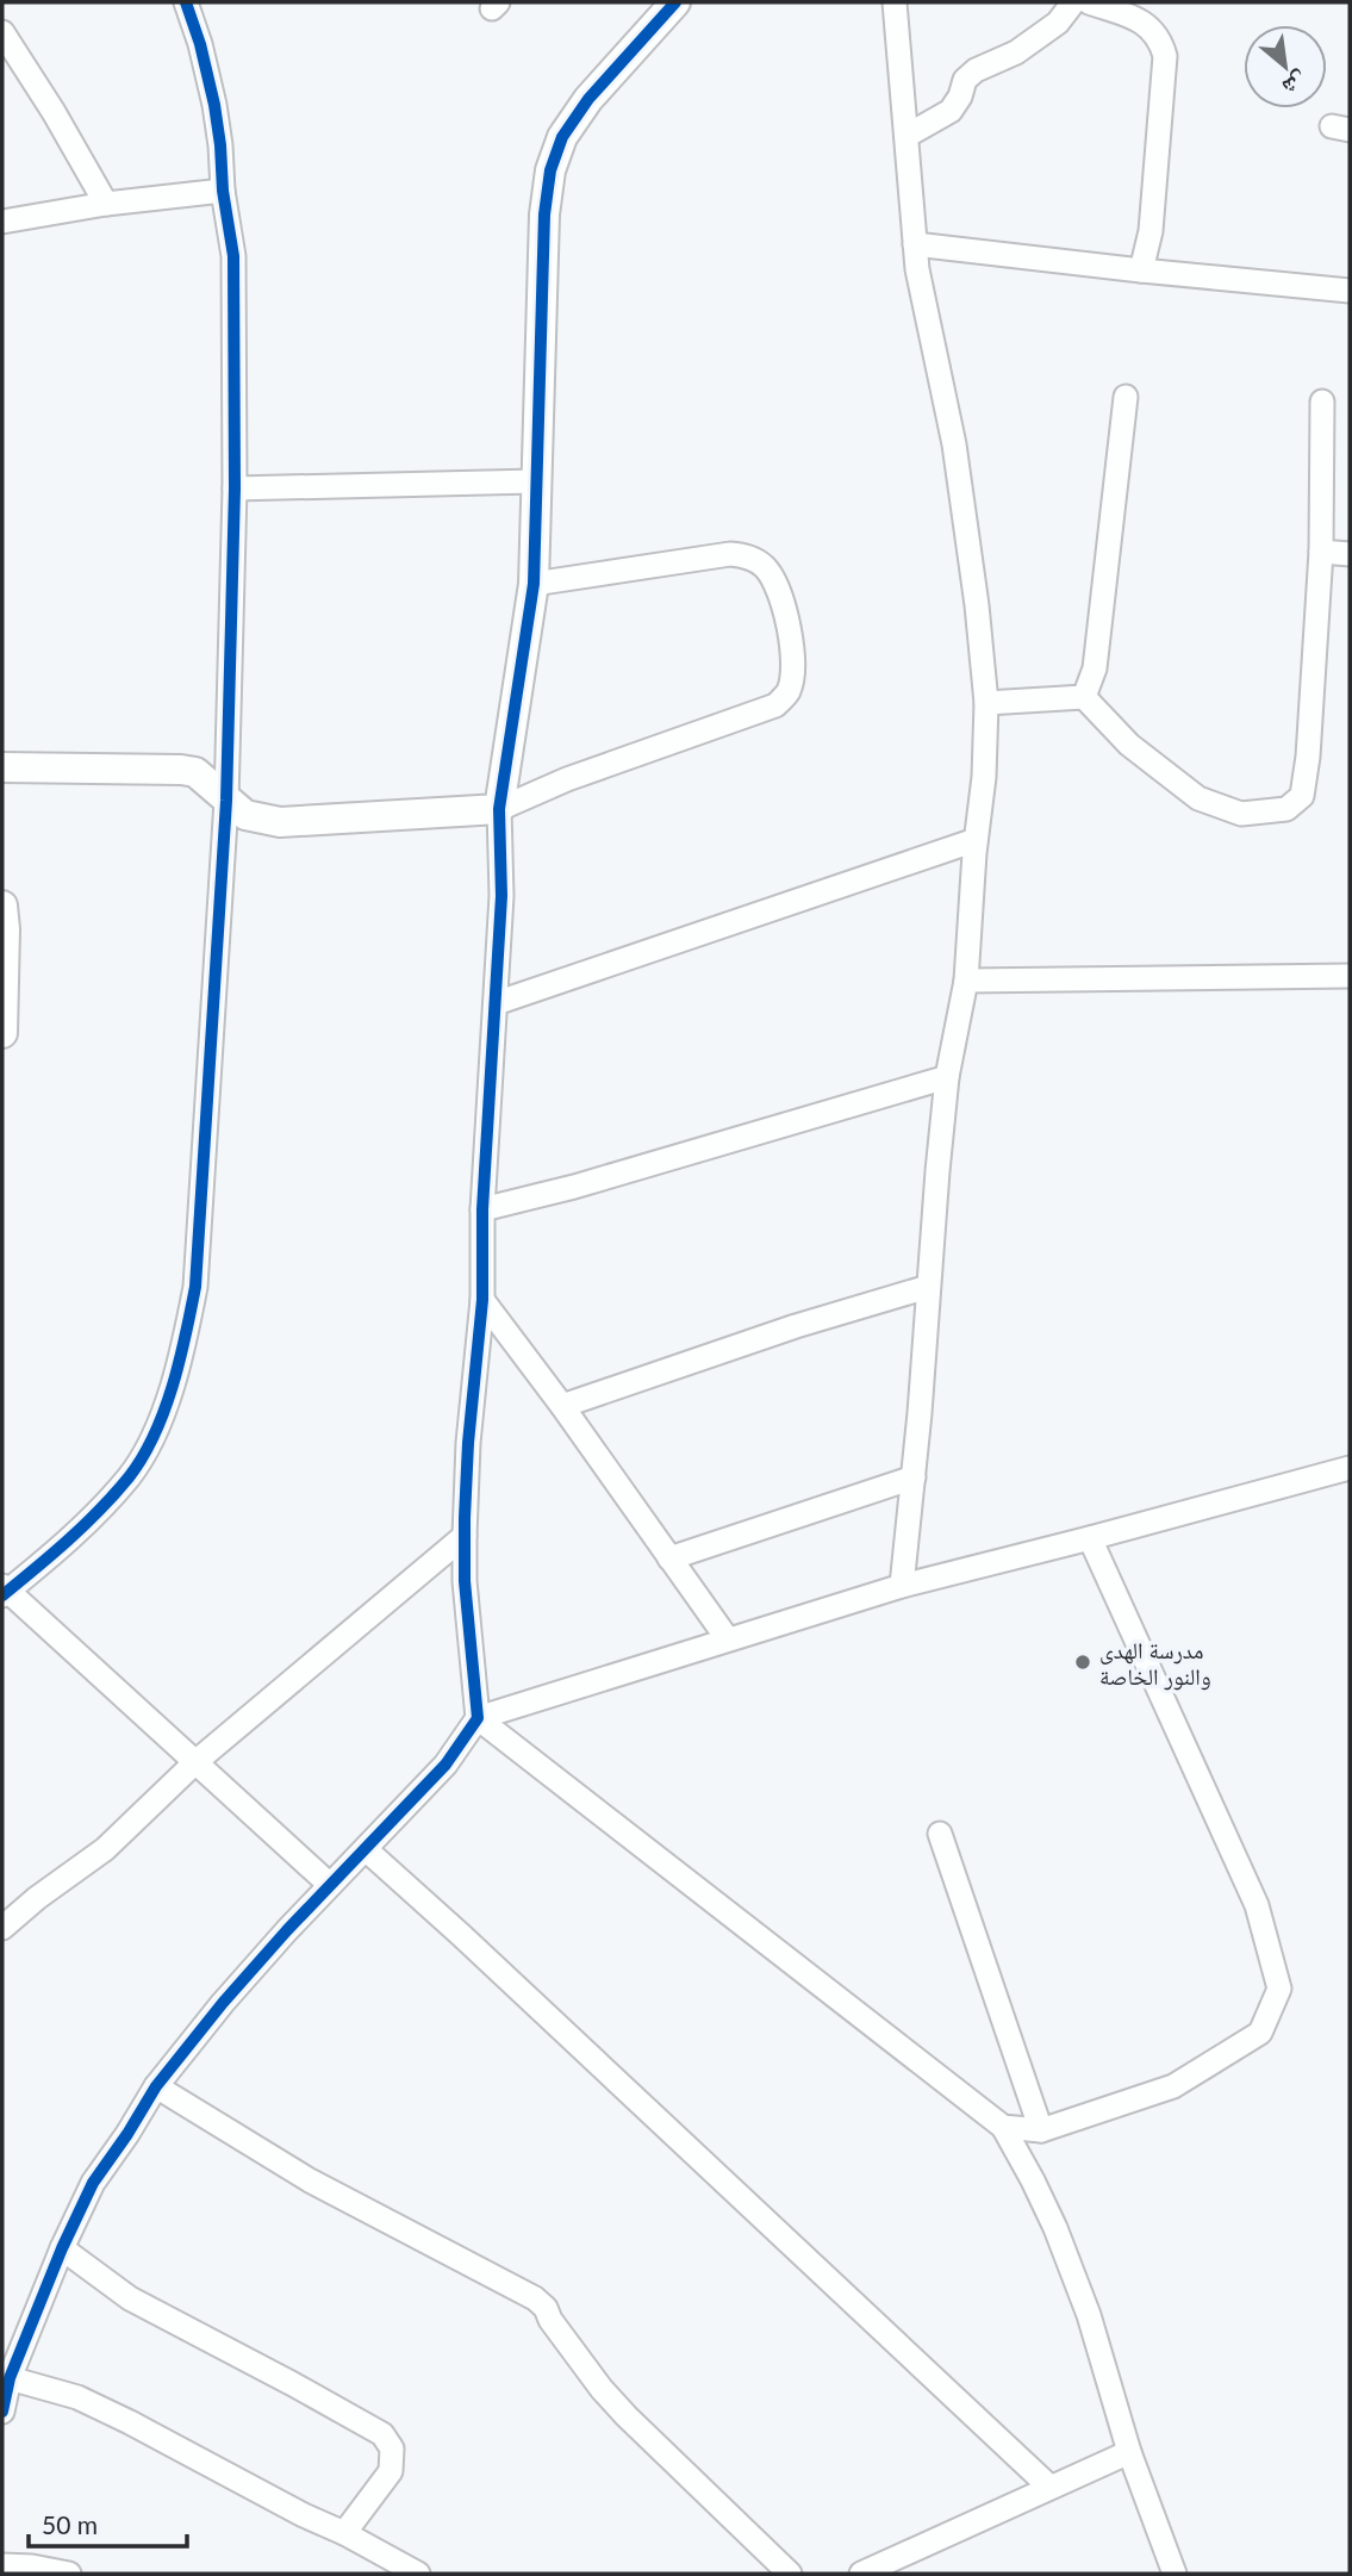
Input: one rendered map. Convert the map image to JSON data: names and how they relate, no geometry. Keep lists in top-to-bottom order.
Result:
{
  "places": ["مدرسة الهدى والنور الخاصة"],
  "scale_bar": "50 m",
  "north": "bottom right"
}
